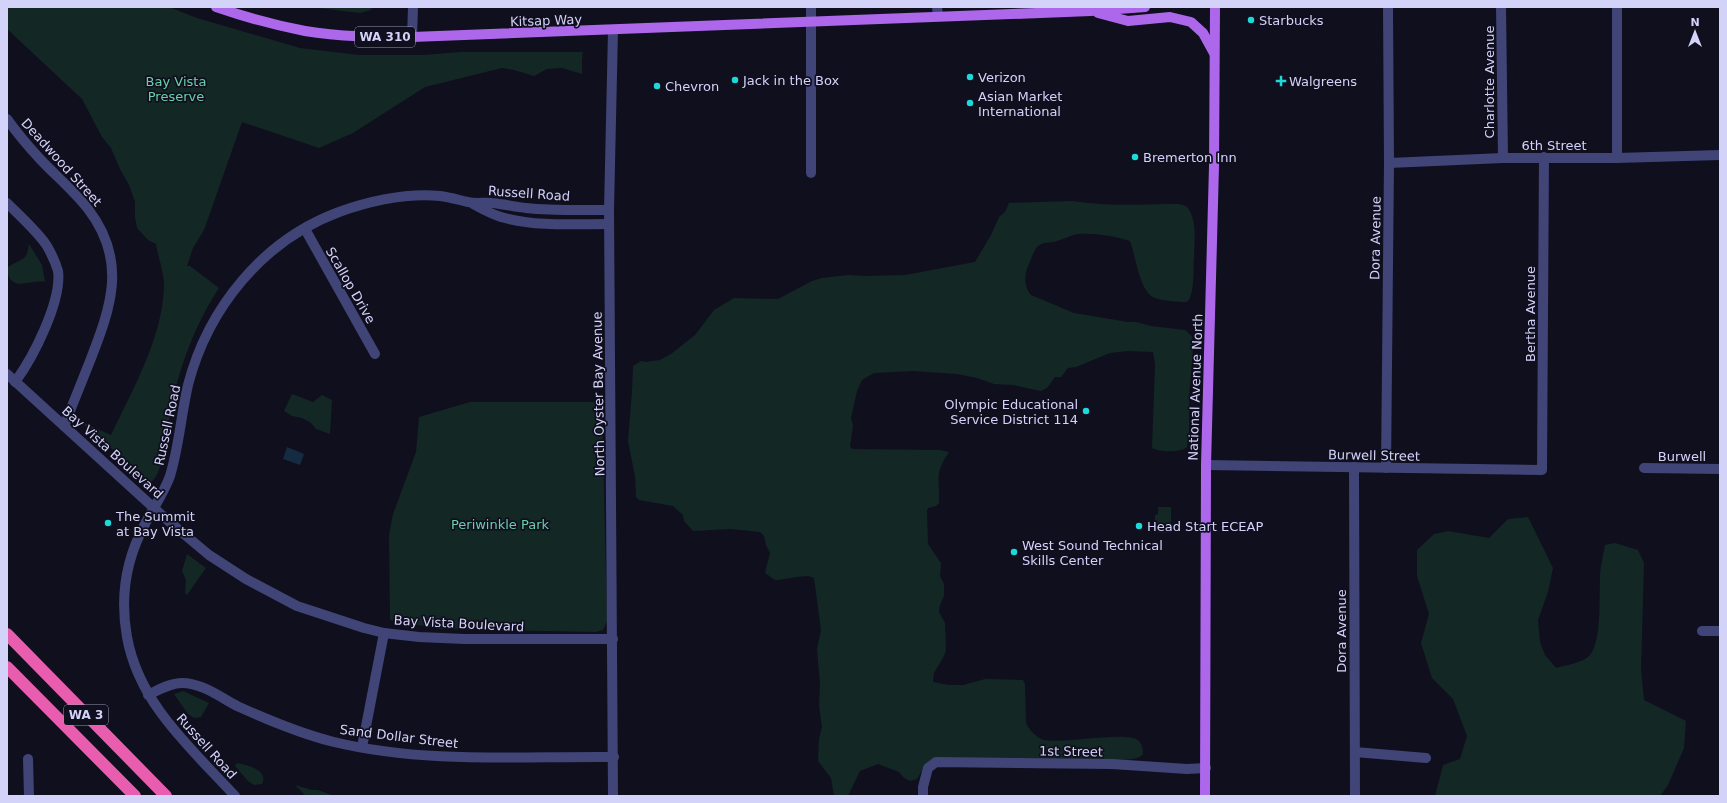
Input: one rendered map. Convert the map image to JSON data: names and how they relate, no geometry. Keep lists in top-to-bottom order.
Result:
{
  "streets": {
    "highway": ["WA 3"],
    "main road": ["Kitsap Way", "WA 310", "National Avenue North"],
    "street": [
      "Charlotte Avenue",
      "6th Street",
      "Deadwood Street",
      "Russell Road",
      "Dora Avenue",
      "Scallop Drive",
      "Bertha Avenue",
      "North Oyster Bay Avenue",
      "Bay Vista Boulevard",
      "Burwell Street",
      "Burwell",
      "Sand Dollar Street",
      "1st Street"
    ]
  },
  "crossings": [
    ["Kitsap Way", "North Oyster Bay Avenue"],
    ["Charlotte Avenue", "6th Street"],
    ["6th Street", "Dora Avenue"],
    ["6th Street", "Bertha Avenue"],
    ["Deadwood Street", "Bay Vista Boulevard"],
    ["Russell Road", "Scallop Drive"],
    ["Russell Road", "North Oyster Bay Avenue"],
    ["Russell Road", "Bay Vista Boulevard"],
    ["Russell Road", "Sand Dollar Street"],
    ["Dora Avenue", "Burwell Street"],
    ["Bertha Avenue", "Burwell Street"],
    ["National Avenue North", "Burwell Street"],
    ["National Avenue North", "1st Street"],
    ["North Oyster Bay Avenue", "Bay Vista Boulevard"],
    ["North Oyster Bay Avenue", "Sand Dollar Street"]
  ],
  "parks": ["Bay Vista Preserve", "Periwinkle Park"],
  "places": {
    "other": [
      "Starbucks",
      "Verizon",
      "Jack in the Box",
      "Chevron",
      "Asian Market International",
      "Bremerton Inn",
      "Olympic Educational Service District 114",
      "The Summit at Bay Vista",
      "Head Start ECEAP",
      "West Sound Technical Skills Center"
    ],
    "health": ["Walgreens"]
  },
  "north": "top"
}
